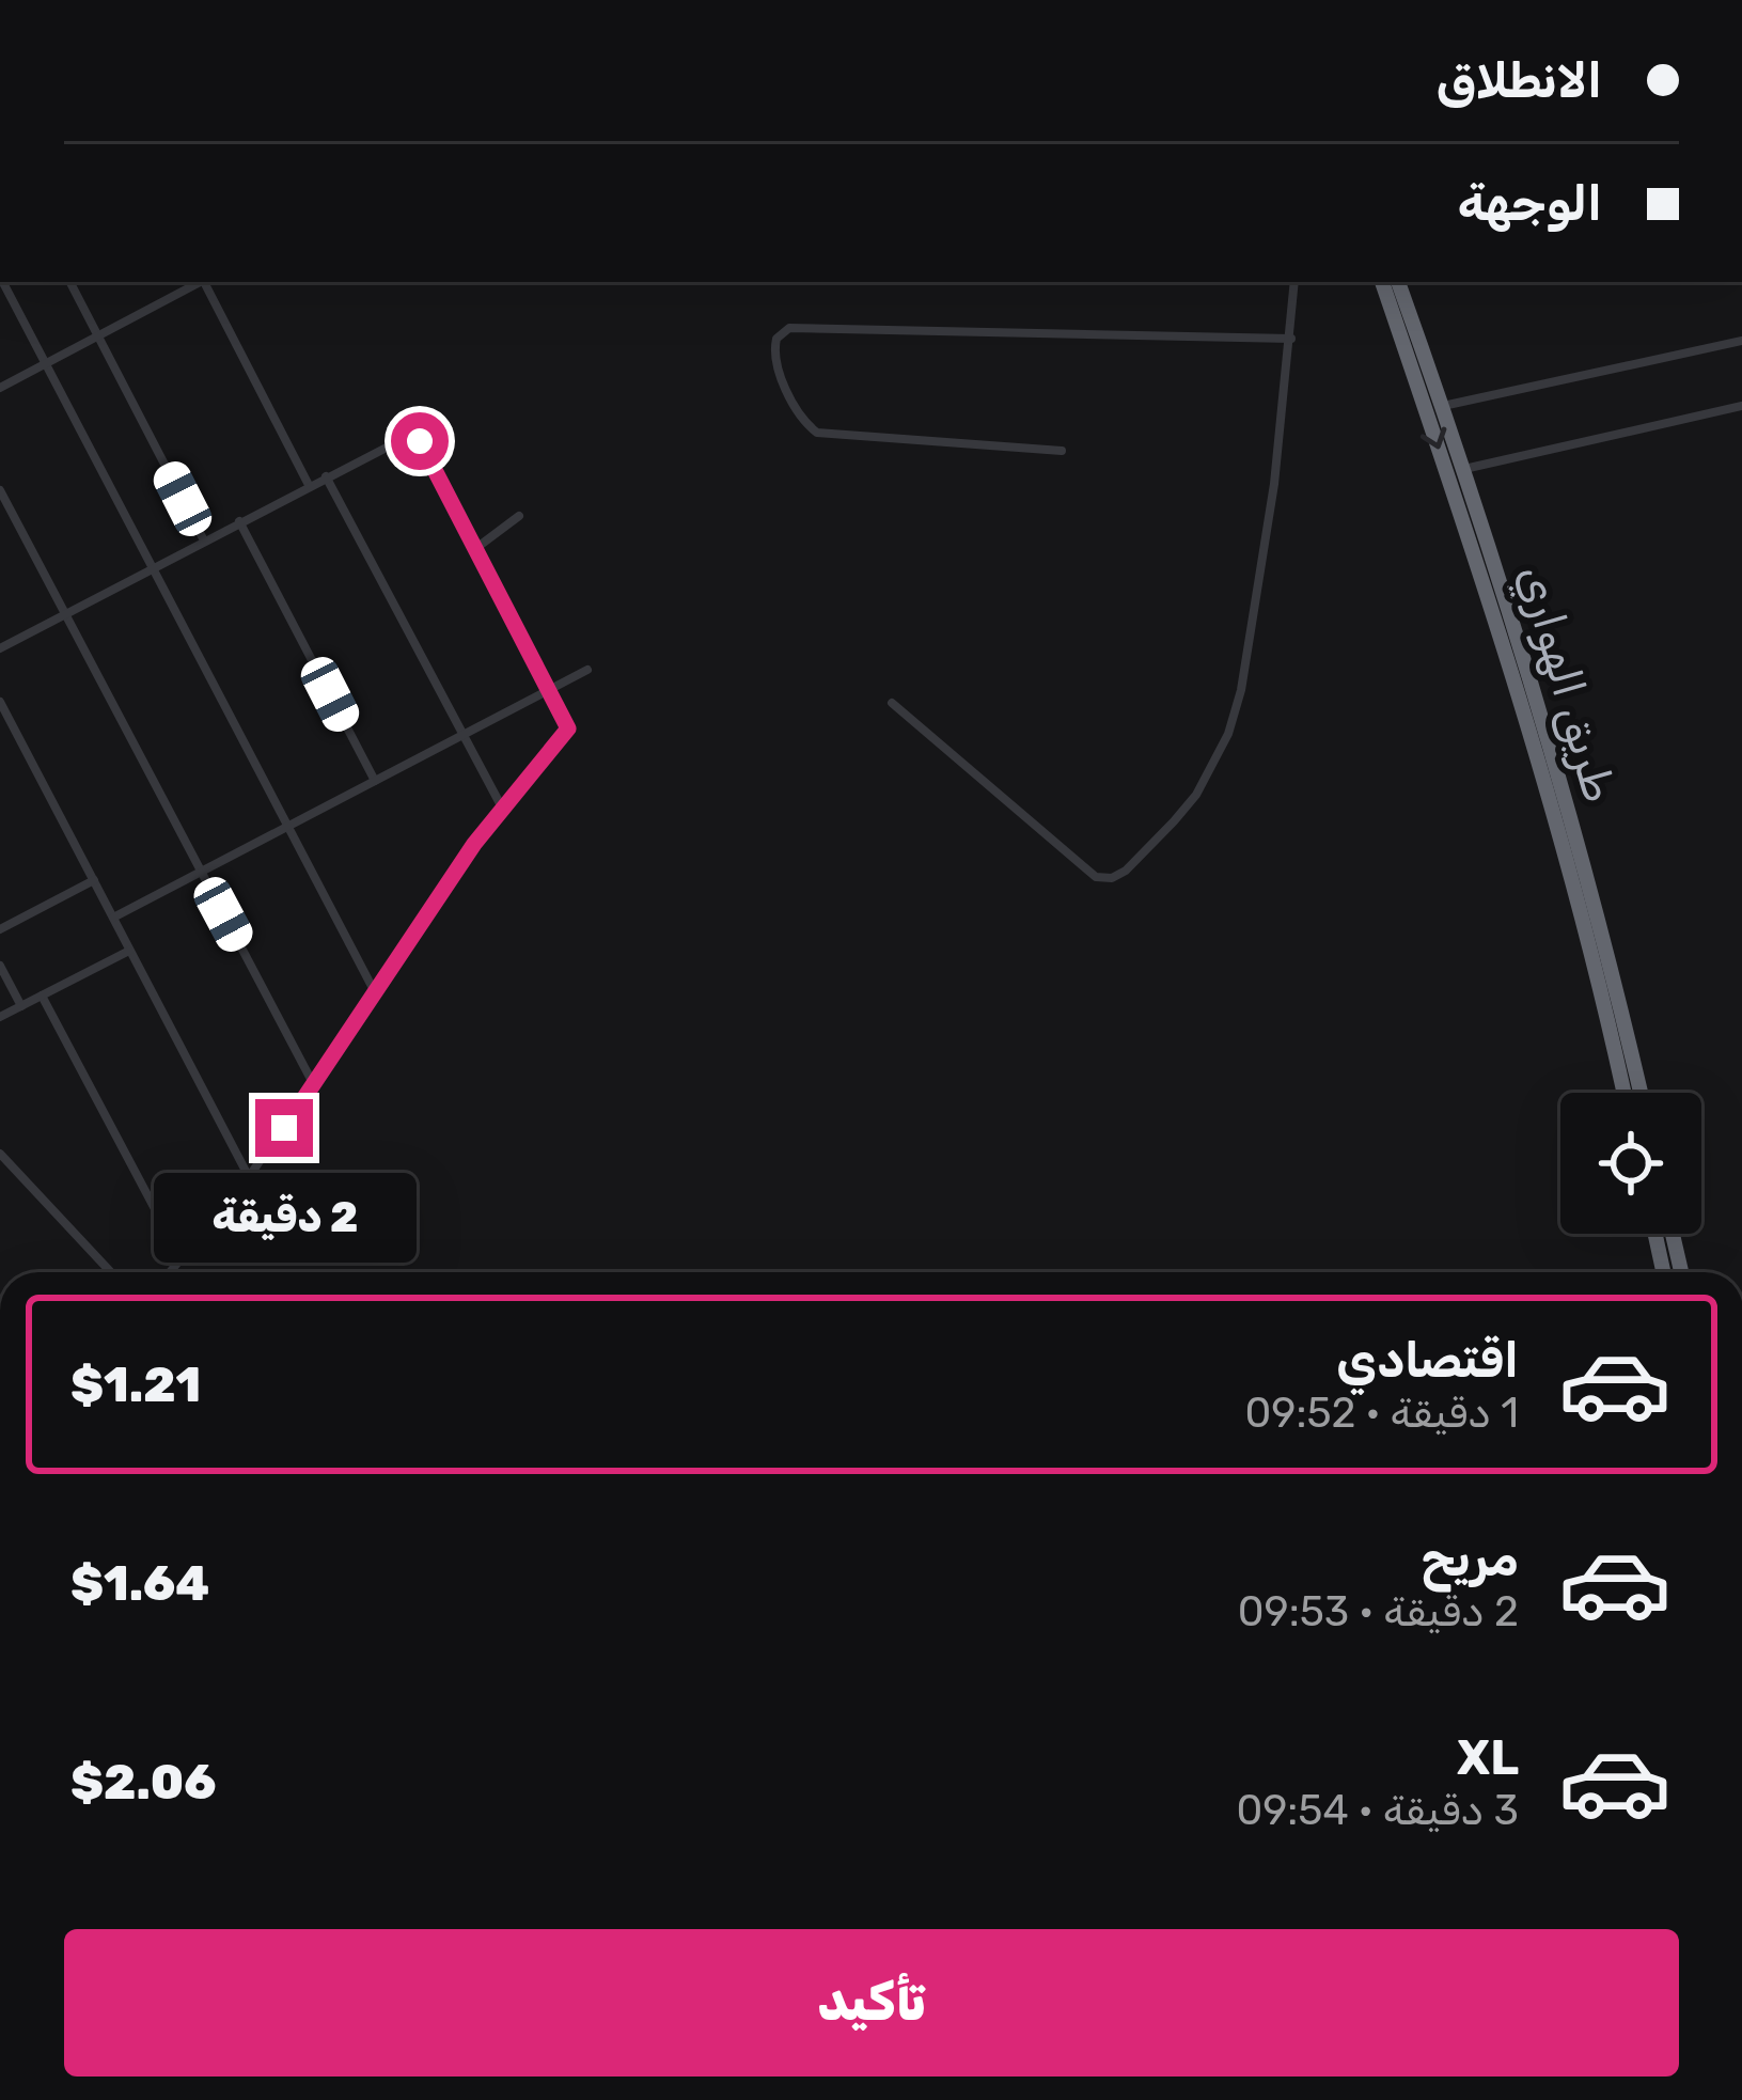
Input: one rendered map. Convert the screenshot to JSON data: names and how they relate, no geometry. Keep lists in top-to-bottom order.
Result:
{
  "streets": {
    "highway": ["طريق الهواري"]
  },
  "page": {
    "banner": ["الانطلاق", "الوجهة"],
    "bubble": "2 دقيقة",
    "list": [
      {
        "name": "اقتصادي",
        "note": "1 دقيقة · 09:52",
        "value": "$1.21"
      },
      {
        "name": "مريح",
        "note": "2 دقيقة · 09:53",
        "value": "$1.64"
      },
      {
        "name": "XL",
        "note": "3 دقيقة · 09:54",
        "value": "$2.06"
      }
    ],
    "buttons": "تأكيد"
  }
}
